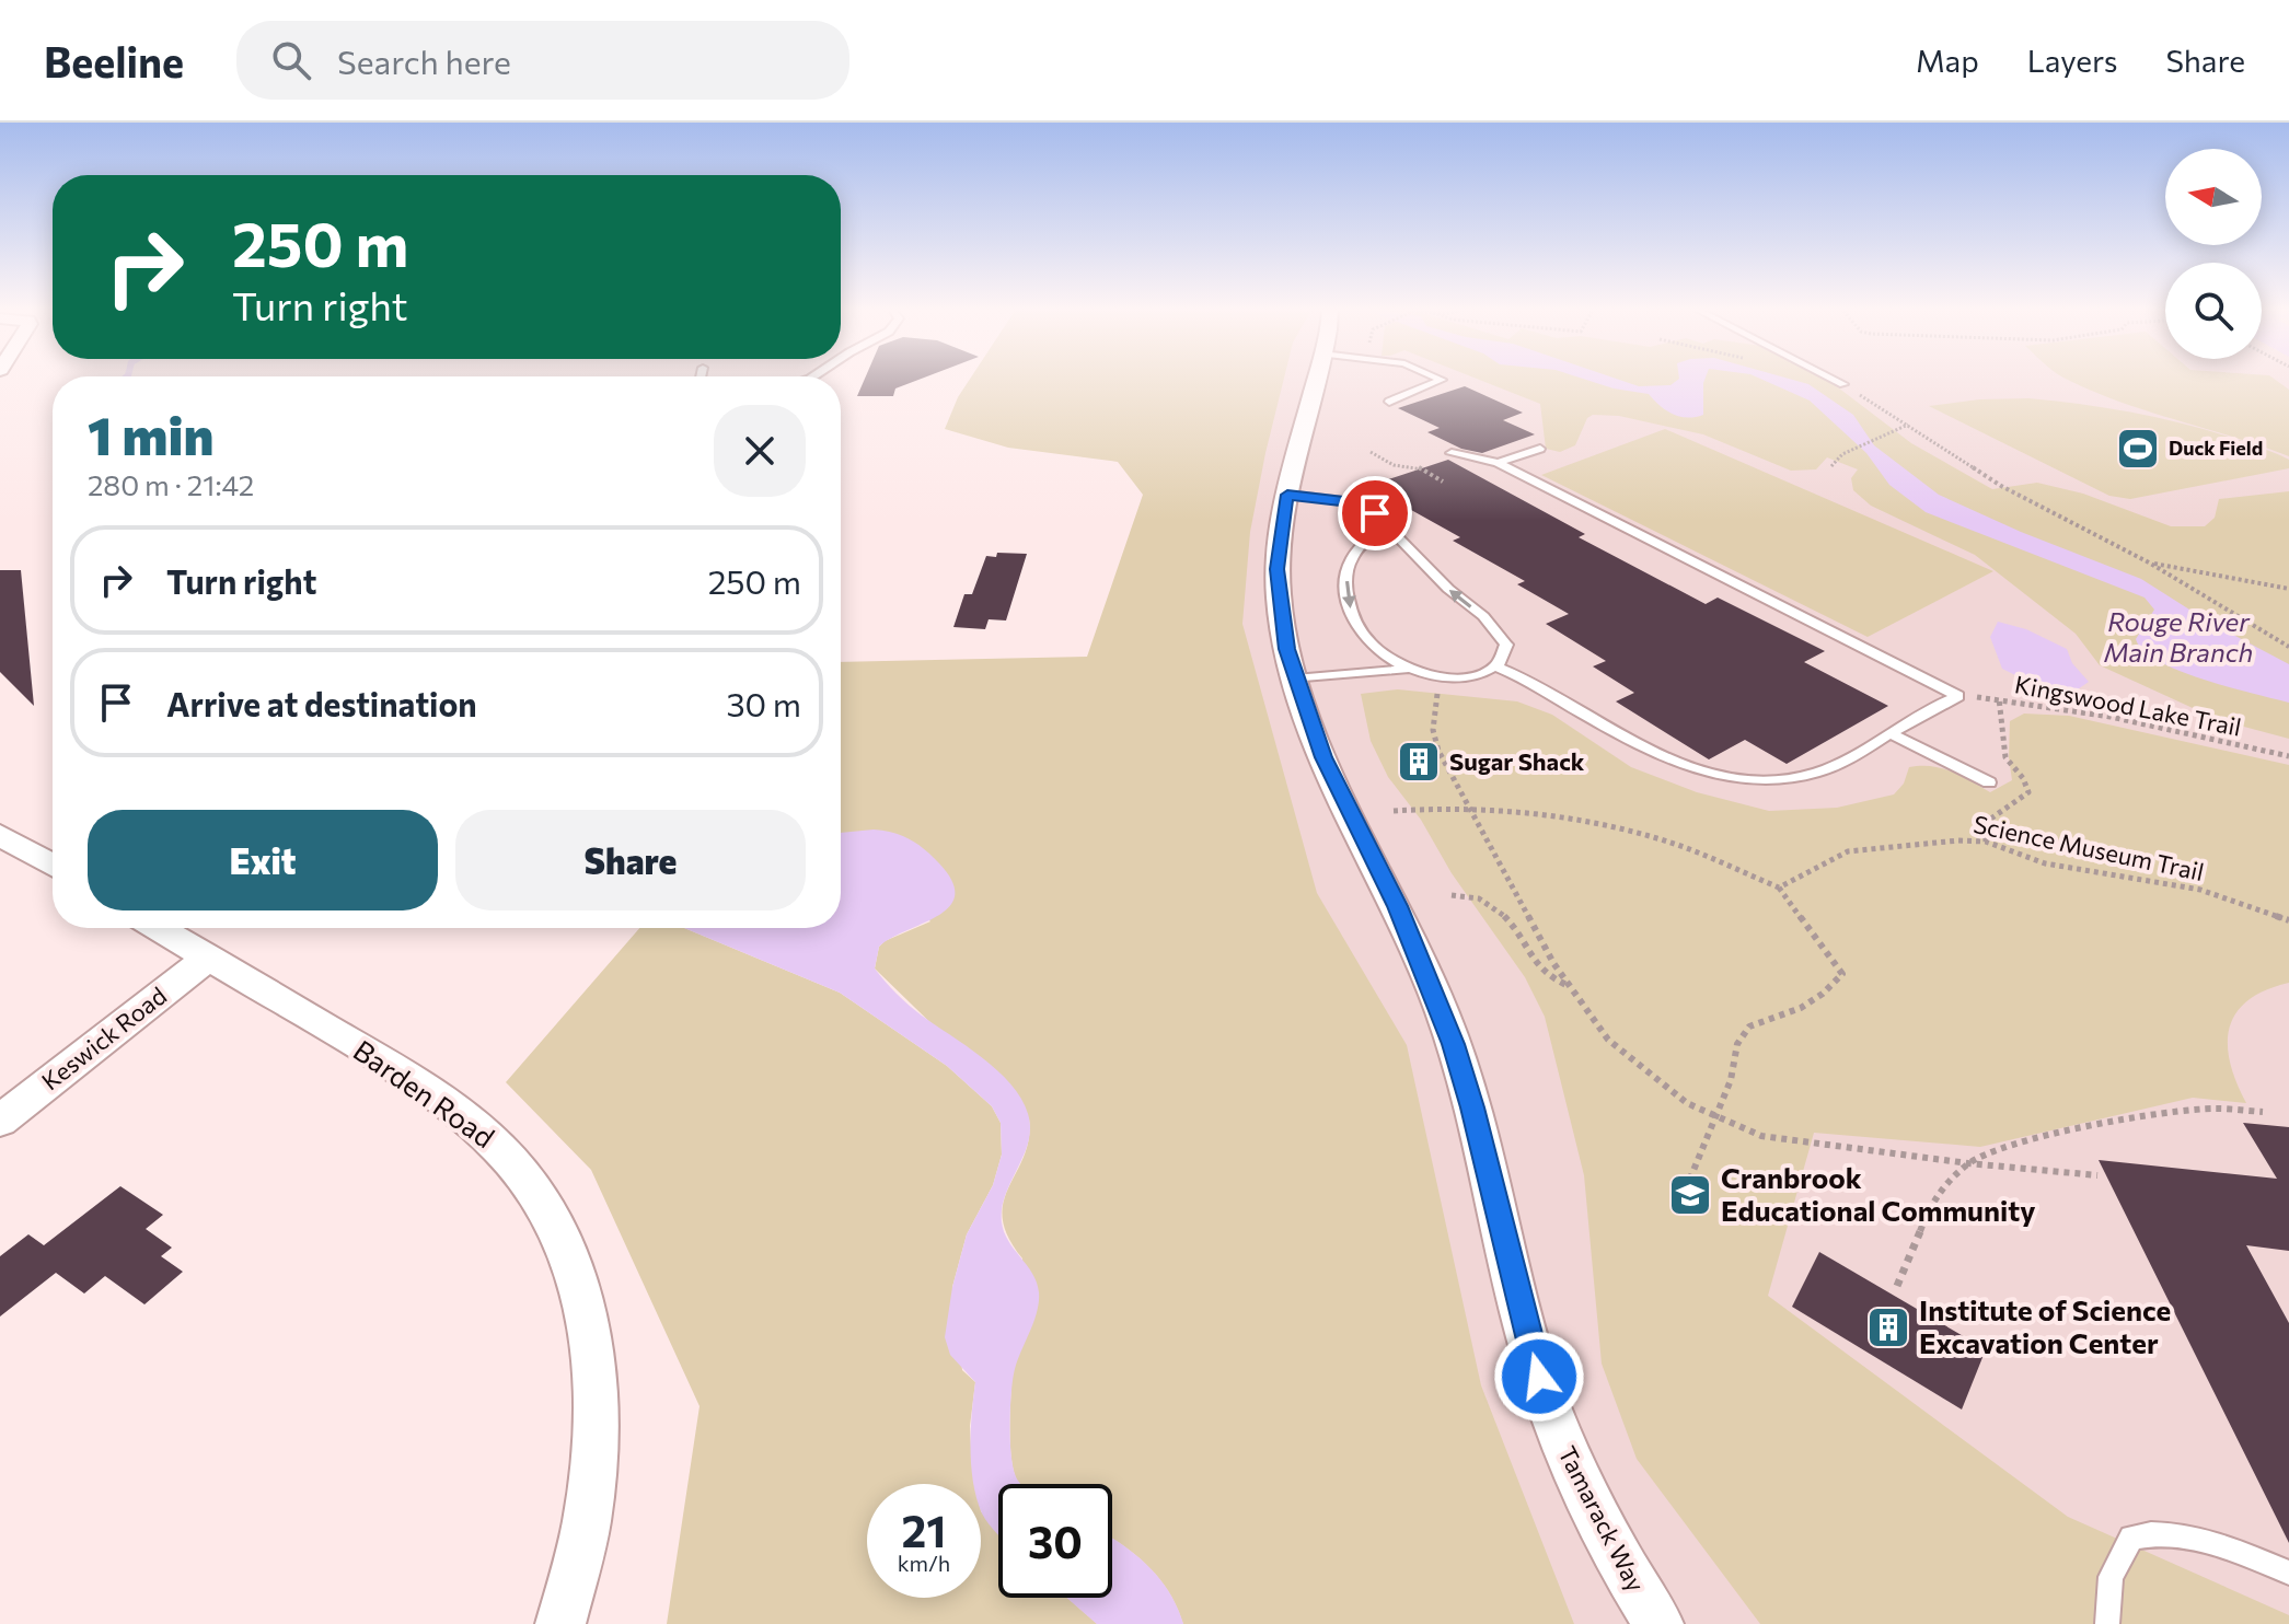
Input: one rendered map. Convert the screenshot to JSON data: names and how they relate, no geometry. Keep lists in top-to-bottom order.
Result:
{
  "streets": {
    "street": ["Keswick Road", "Barden Road", "Tamarack Way"],
    "path": ["Kingswood Lake Trail", "Science Museum Trail"]
  },
  "crossings": [
    ["Keswick Road", "Barden Road"]
  ],
  "water": ["Rouge River Main Branch"],
  "places": {
    "sports": ["Duck Field"],
    "building": ["Sugar Shack", "Institute of Science Excavation Center"],
    "school or university": ["Cranbrook Educational Community"]
  },
  "north": "left",
  "page": {
    "header": "Beeline",
    "search": "Search here",
    "nav": ["Map", "Layers", "Share"],
    "turn": ["250 m", "Turn right"],
    "heading": ["1 min", "280 m · 21:42"],
    "list": [
      {
        "name": "Turn right",
        "value": "250 m"
      },
      {
        "name": "Arrive at destination",
        "value": "30 m"
      }
    ],
    "buttons": ["Exit", "Share"],
    "speed": "21 km/h",
    "limit": "30"
  }
}
